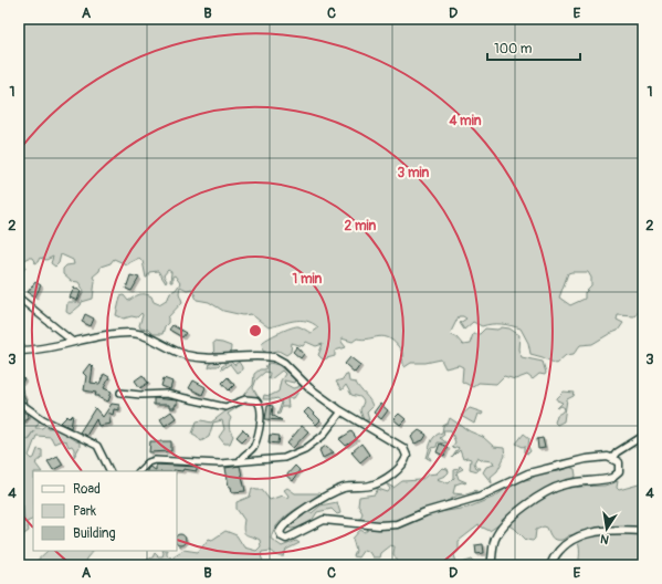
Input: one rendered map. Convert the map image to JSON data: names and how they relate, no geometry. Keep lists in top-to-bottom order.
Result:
{
  "legend": ["Road", "Park", "Building"],
  "scale_bar": "100 m",
  "north": "bottom",
  "grid": {
    "columns": [
      "A",
      "B",
      "C",
      "D",
      "E"
    ],
    "rows": [
      "1",
      "2",
      "3",
      "4"
    ]
  },
  "rings": [
    "4 min",
    "3 min",
    "2 min",
    "1 min"
  ]
}
